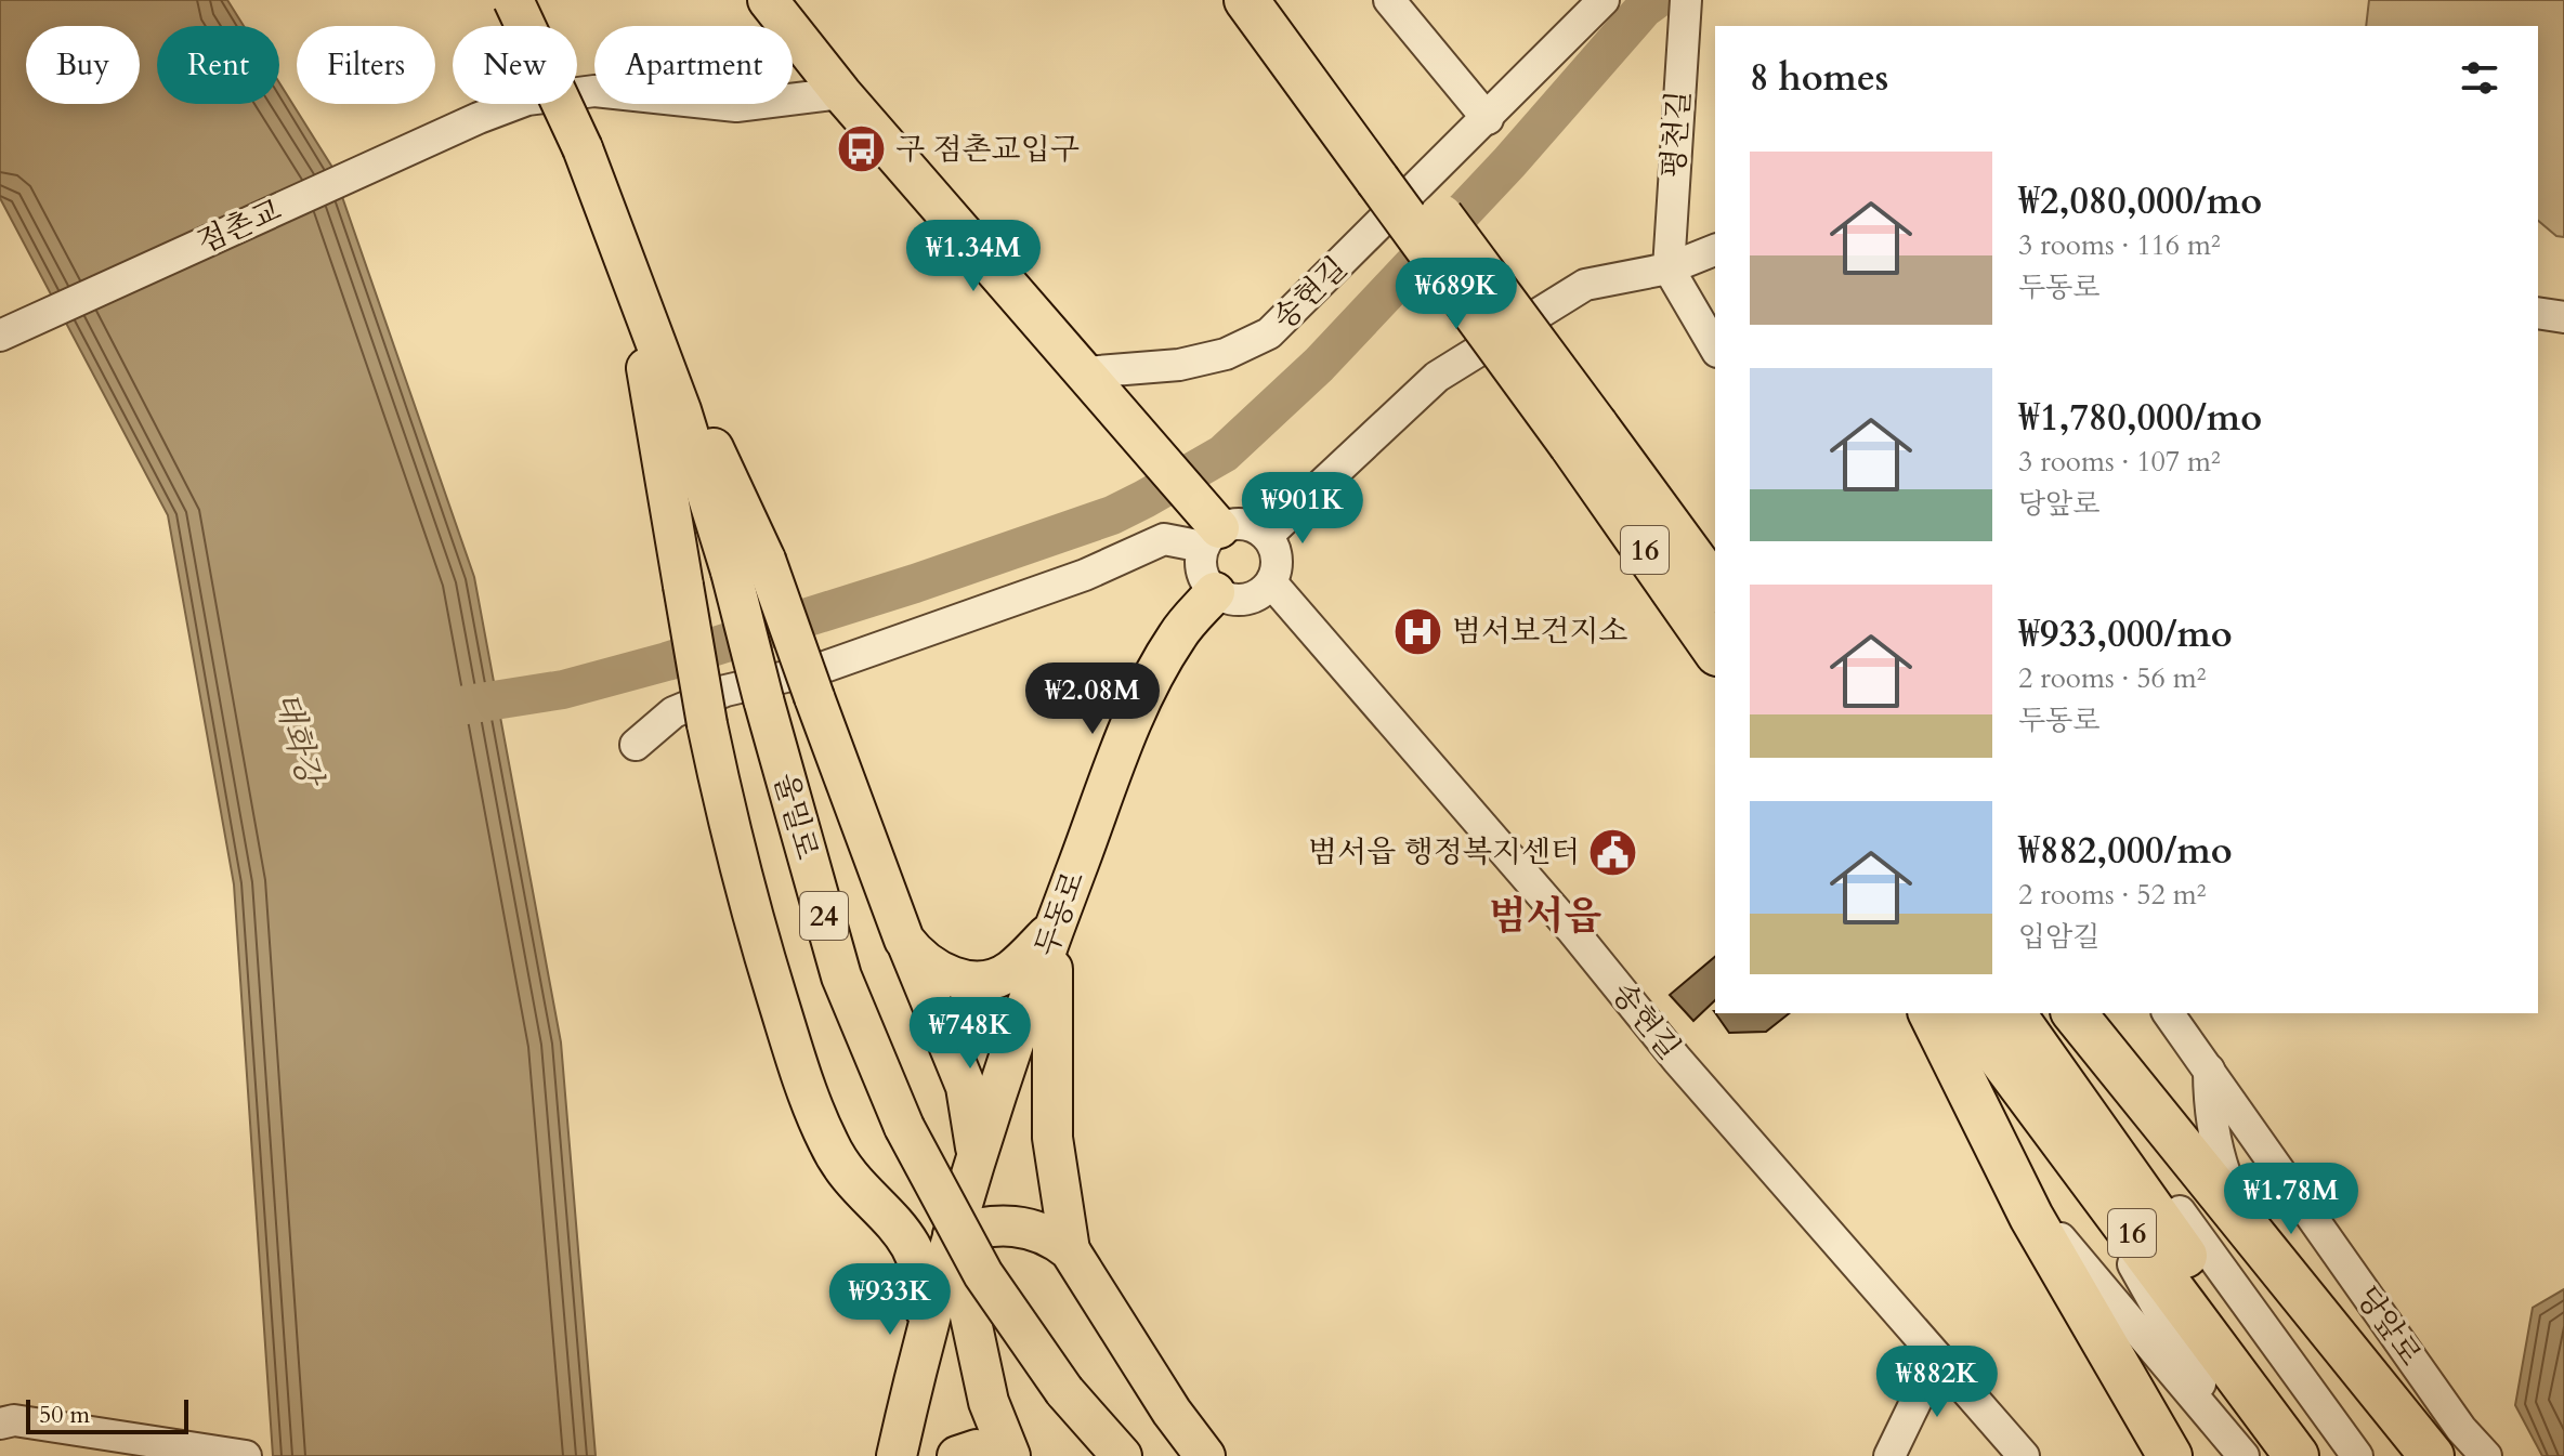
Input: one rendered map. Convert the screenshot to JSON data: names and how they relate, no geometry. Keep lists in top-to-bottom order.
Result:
{
  "streets": {
    "highway": ["16"],
    "main road": ["울밀로", "두동로", "24"],
    "street": [
      "평천길",
      "점촌교",
      "송현길",
      "당앞로"
    ]
  },
  "crossings": [
    ["송현길", "두동로"],
    ["울밀로", "24"]
  ],
  "districts": ["범서읍"],
  "water": ["태화강"],
  "places": {
    "bus stop": ["구 점촌교입구"],
    "hospital": ["범서보건지소"],
    "public building": ["범서읍 행정복지센터"]
  },
  "scale_bar": "50 m",
  "page": {
    "chip": [
      "Buy",
      "Rent",
      "Filters",
      "New",
      "Apartment"
    ],
    "heading": "8 homes",
    "list": [
      {
        "name": "₩2,080,000/mo",
        "note": "3 rooms · 116 m² · 두동로"
      },
      {
        "name": "₩1,780,000/mo",
        "note": "3 rooms · 107 m² · 당앞로"
      },
      {
        "name": "₩933,000/mo",
        "note": "2 rooms · 56 m² · 두동로"
      },
      {
        "name": "₩882,000/mo",
        "note": "2 rooms · 52 m² · 입암길"
      }
    ],
    "price": [
      "₩1.34M",
      "₩689K",
      "₩901K",
      "₩2.08M",
      "₩748K",
      "₩1.78M",
      "₩933K",
      "₩882K"
    ],
    "scale": "50 m"
  }
}
